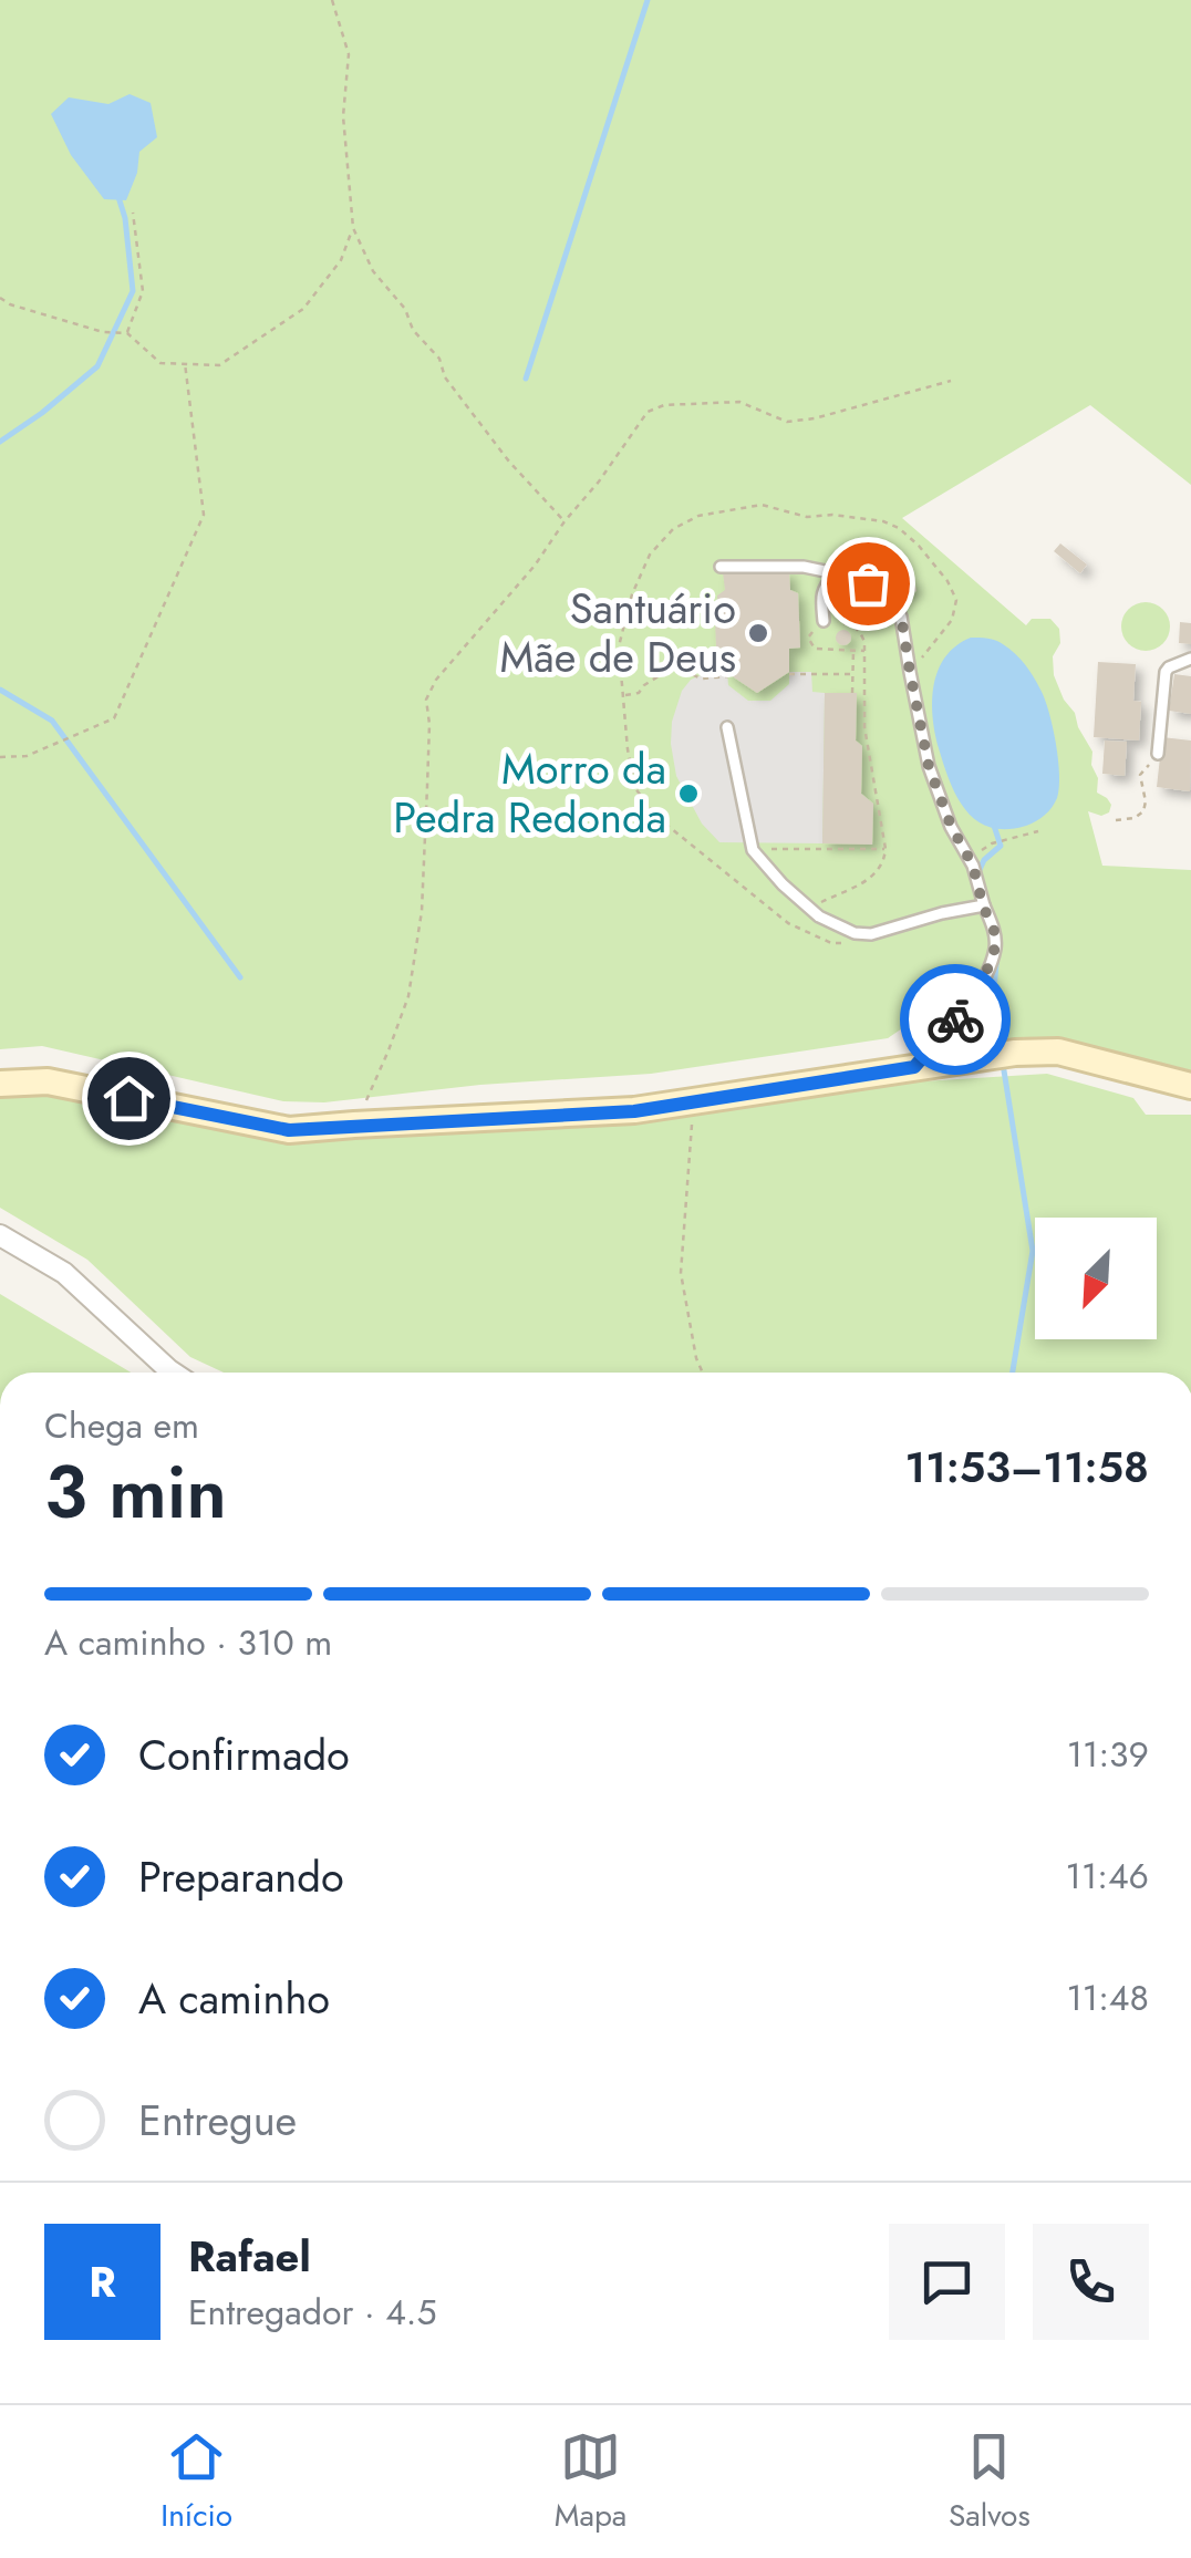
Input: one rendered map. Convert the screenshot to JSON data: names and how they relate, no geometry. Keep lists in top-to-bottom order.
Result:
{
  "places": ["Santuário Mãe de Deus", "Morro da Pedra Redonda"],
  "north": "bottom left",
  "page": {
    "heading": ["3 min", "Chega em", "11:53–11:58"],
    "panel": ["Rafael", "Entregador · 4.5"],
    "bar": "A caminho · 310 m",
    "list": [
      ["Confirmado", "11:39"],
      ["Preparando", "11:46"],
      ["A caminho", "11:48"],
      "Entregue"
    ],
    "round": "R",
    "tabs": ["Início", "Mapa", "Salvos"]
  }
}
